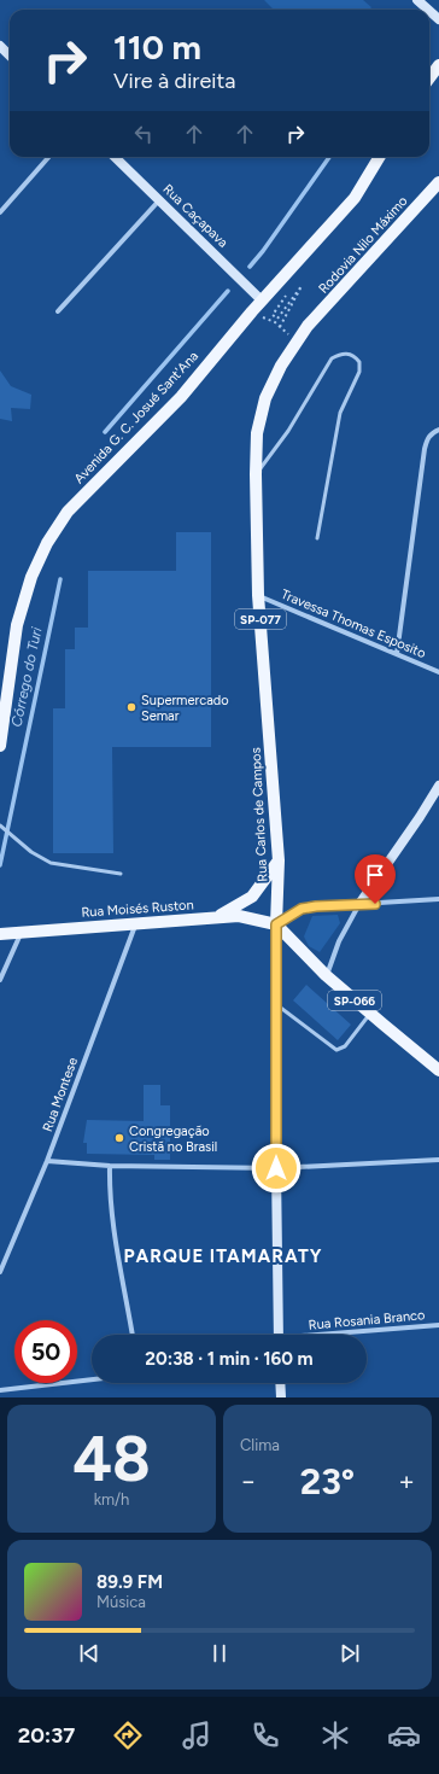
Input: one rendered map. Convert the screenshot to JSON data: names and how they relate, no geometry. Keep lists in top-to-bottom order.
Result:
{
  "streets": {
    "main road": [
      "Rua Caçapava",
      "Rodovia Nilo Máximo",
      "Avenida G. C. Josué Sant'Ana",
      "SP-077",
      "Rua Carlos de Campos",
      "Rua Moisés Ruston",
      "SP-066"
    ],
    "street": ["Travessa Thomas Esposito", "Rua Montese", "Rua Rosania Branco"]
  },
  "crossings": [
    ["Rua Caçapava", "Avenida G. C. Josué Sant'Ana"],
    ["Rodovia Nilo Máximo", "Rua Carlos de Campos"],
    ["Travessa Thomas Esposito", "Rua Carlos de Campos"],
    ["Rua Carlos de Campos", "Rua Moisés Ruston"],
    ["Rua Carlos de Campos", "SP-066"],
    ["Rua Moisés Ruston", "SP-066"],
    ["Rua Moisés Ruston", "Rua Montese"]
  ],
  "districts": ["PARQUE ITAMARATY"],
  "water": ["Córrego do Turi"],
  "places": ["Supermercado Semar", "Congregação Cristã no Brasil"],
  "page": {
    "turn": ["110 m", "Vire à direita"],
    "limit": "50",
    "trip": "20:38 · 1 min · 160 m",
    "tile": [
      ["48", "km/h"],
      "Clima"
    ],
    "heat": ["−", "23°", "+"],
    "song": ["89.9 FM", "Música"],
    "tabs": "20:37"
  }
}
